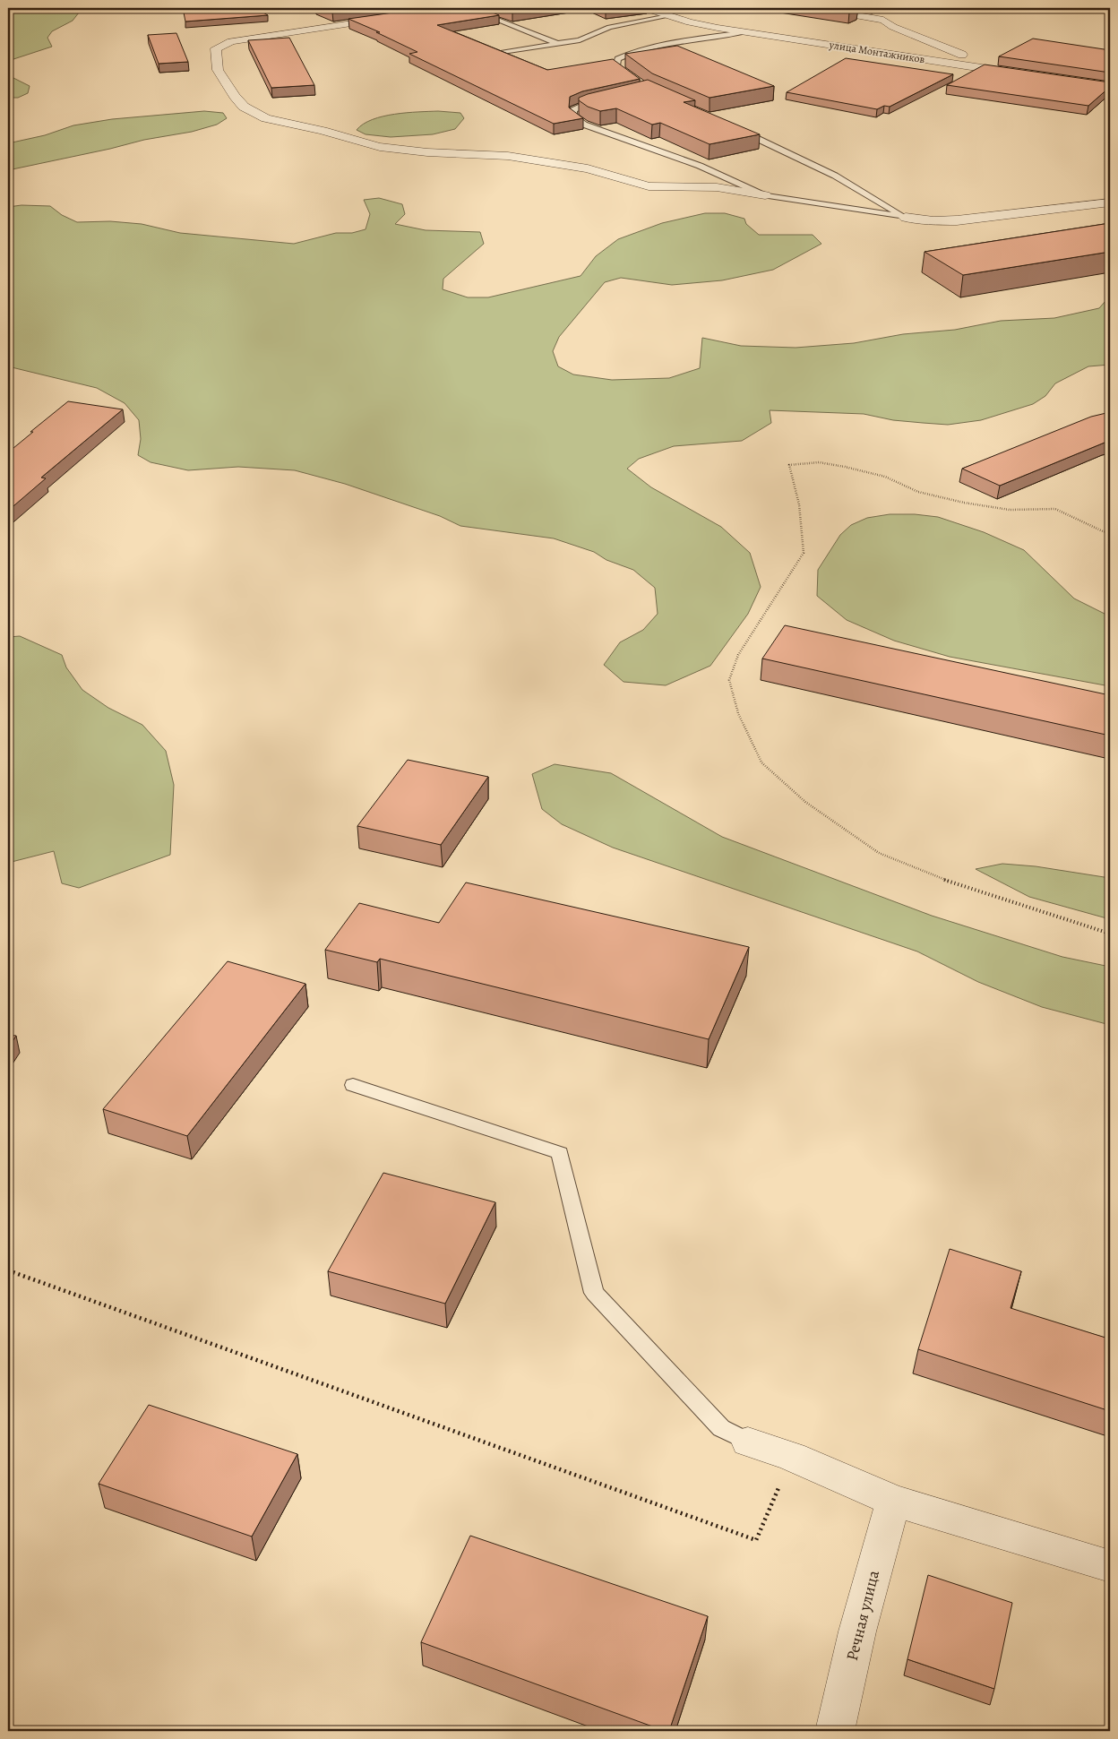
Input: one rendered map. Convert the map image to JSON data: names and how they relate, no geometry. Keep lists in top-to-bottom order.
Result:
{
  "streets": {
    "street": ["улица Монтажников", "Речная улица"]
  }
}
